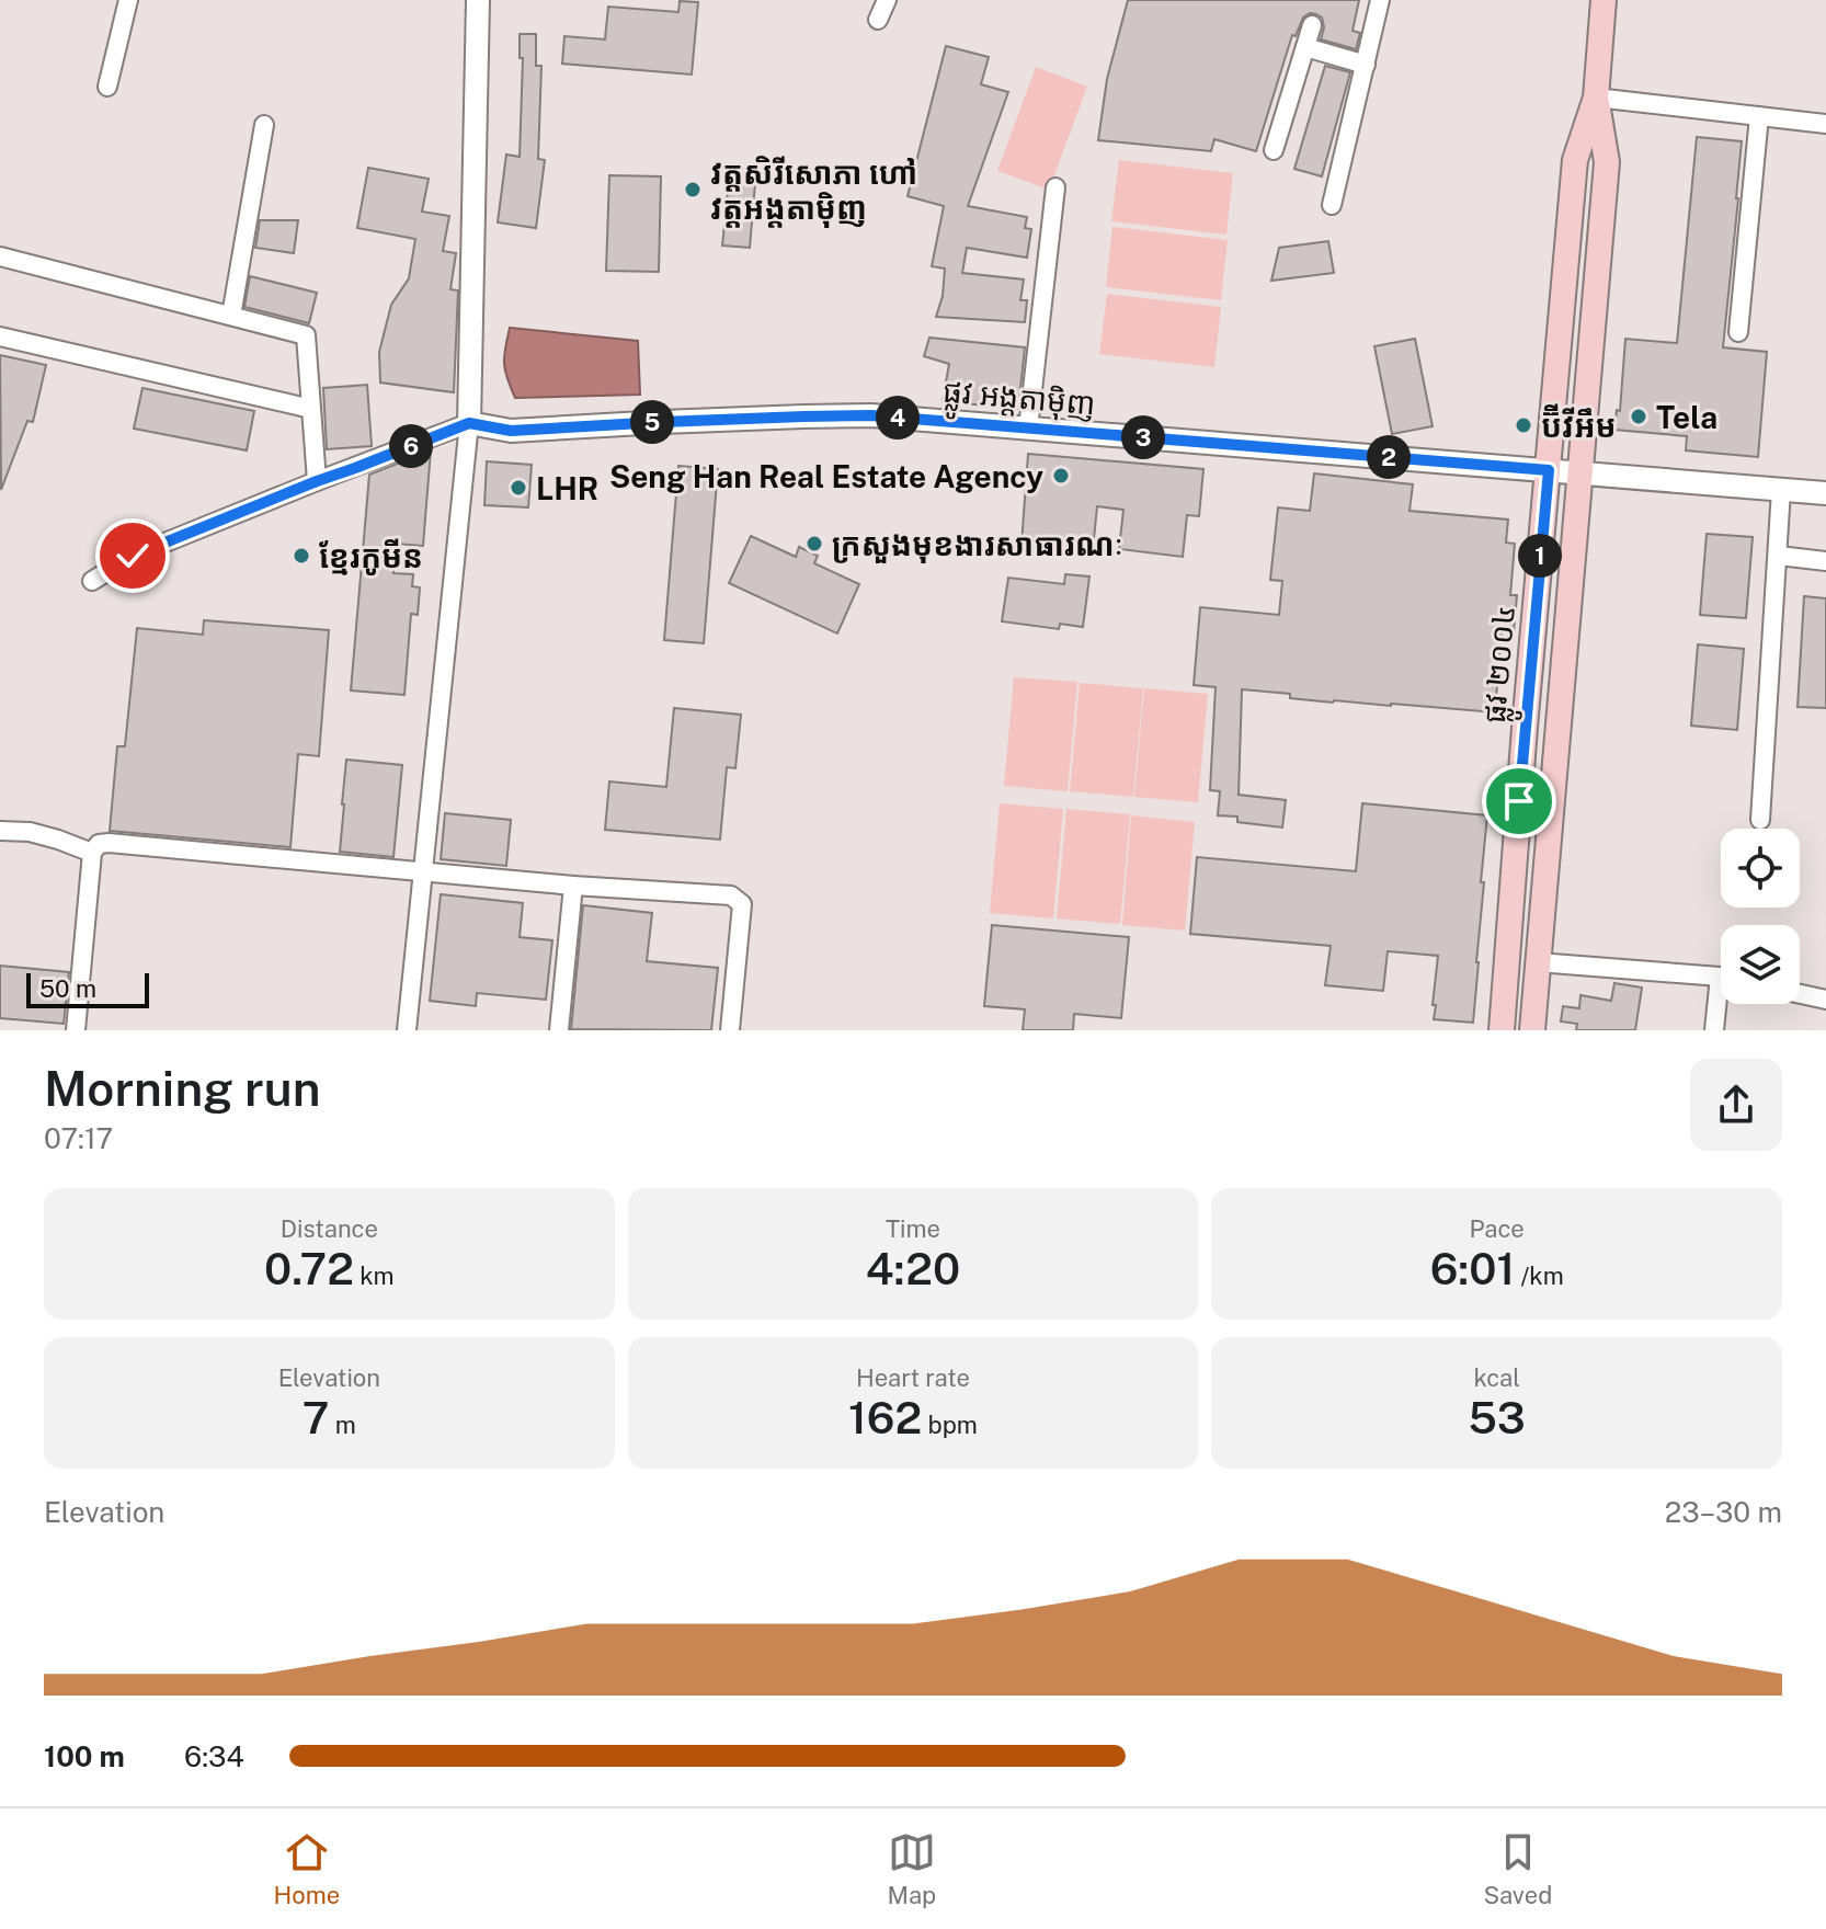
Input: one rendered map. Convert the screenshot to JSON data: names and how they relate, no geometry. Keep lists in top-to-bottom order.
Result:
{
  "streets": {
    "main road": ["ផ្លូវ ២០០៤"],
    "street": ["ផ្លូវ អង្តតាម៉ិញ"]
  },
  "crossings": [
    ["ផ្លូវ អង្តតាម៉ិញ", "ផ្លូវ ២០០៤"]
  ],
  "places": [
    "វត្តសិរីសោភា ហៅ វត្តអង្តតាម៉ិញ",
    "Tela",
    "ប៊ីវីអឹម",
    "Seng Han Real Estate Agency",
    "LHR",
    "ក្រសួងមុខងារសាធារណៈ",
    "ខ្មែរកូមីន"
  ],
  "scale_bar": "50 m",
  "page": {
    "pins": [
      "4",
      "5",
      "3",
      "6",
      "2",
      "1"
    ],
    "scale": "50 m",
    "heading": ["Morning run", "07:17"],
    "stats": [
      ["Distance", "0.72 km"],
      ["Time", "4:20"],
      ["Pace", "6:01 /km"],
      ["Elevation", "7 m"],
      ["Heart rate", "162 bpm"],
      ["kcal", "53"]
    ],
    "chart": ["Elevation", "23–30 m"],
    "list": [
      {
        "name": "100 m",
        "note": "6:34"
      }
    ],
    "tabs": ["Home", "Map", "Saved"]
  }
}
